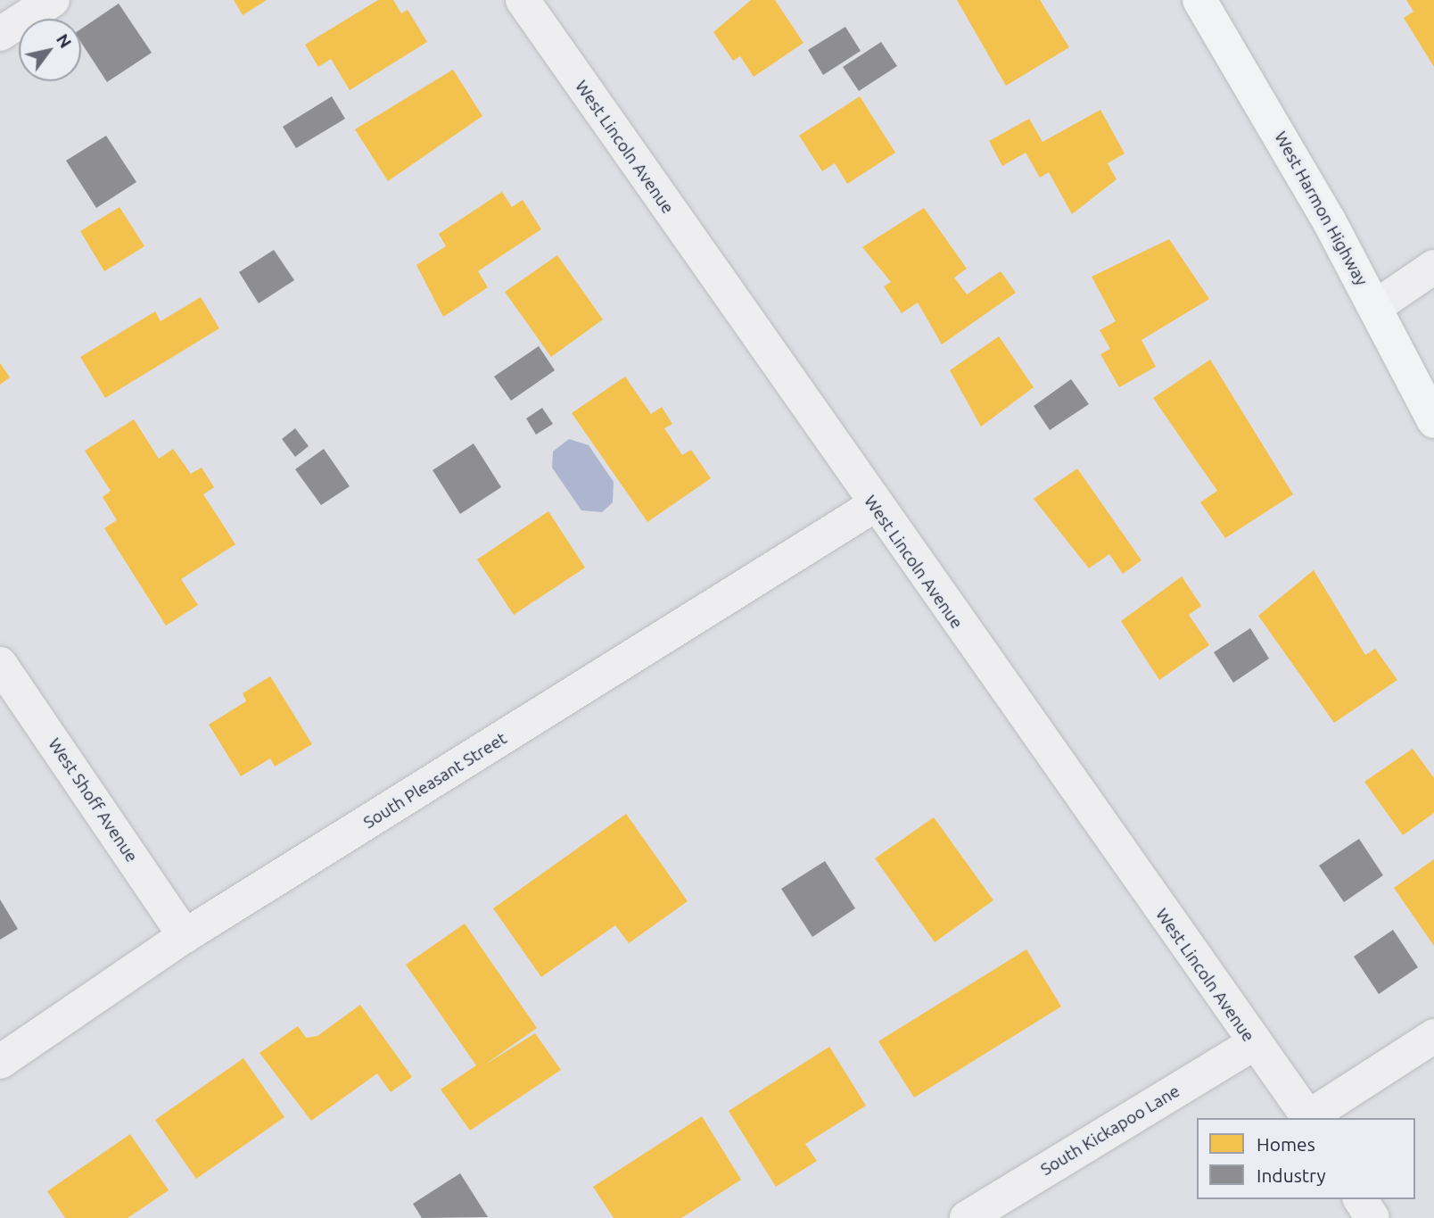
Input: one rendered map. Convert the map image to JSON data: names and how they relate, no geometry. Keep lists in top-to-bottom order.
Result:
{
  "streets": {
    "main road": ["West Harmon Highway"],
    "street": [
      "West Lincoln Avenue",
      "South Pleasant Street",
      "West Shoff Avenue",
      "South Kickapoo Lane"
    ]
  },
  "crossings": [
    ["West Lincoln Avenue", "South Pleasant Street"],
    ["West Lincoln Avenue", "South Kickapoo Lane"],
    ["South Pleasant Street", "West Shoff Avenue"]
  ],
  "legend": ["Homes", "Industry"],
  "north": "top right"
}
